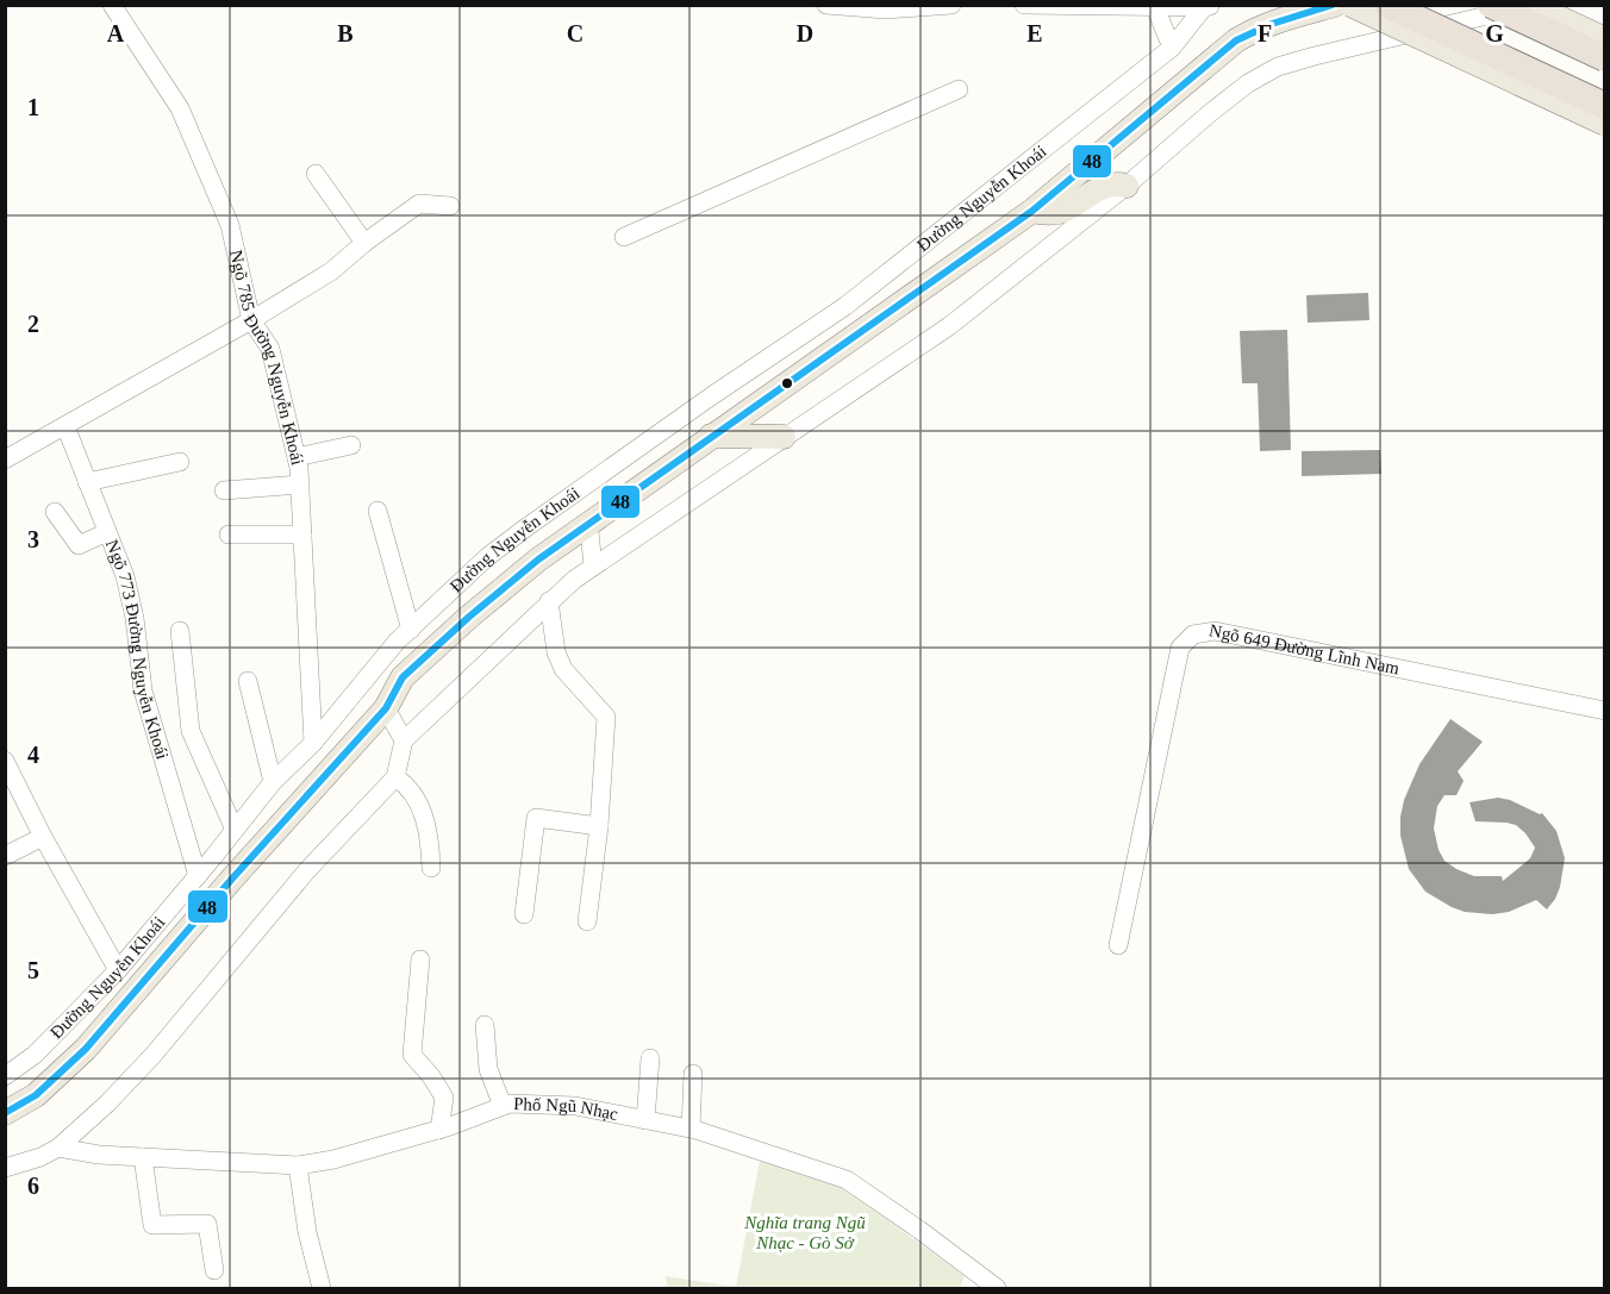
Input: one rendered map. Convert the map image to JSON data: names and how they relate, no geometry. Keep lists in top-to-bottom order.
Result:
{
  "streets": {
    "main road": ["Đường Nguyễn Khoái"],
    "street": [
      "Ngõ 785 Đường Nguyễn Khoái",
      "Ngõ 773 Đường Nguyễn Khoái",
      "Ngõ 649 Đường Lĩnh Nam",
      "Phố Ngũ Nhạc"
    ]
  },
  "crossings": [
    ["Đường Nguyễn Khoái", "Ngõ 785 Đường Nguyễn Khoái"],
    ["Đường Nguyễn Khoái", "Ngõ 773 Đường Nguyễn Khoái"]
  ],
  "parks": ["Nghĩa trang Ngũ Nhạc - Gò Sở"],
  "lines": ["transit line 48"],
  "grid": {
    "columns": [
      "A",
      "B",
      "C",
      "D",
      "E",
      "F",
      "G"
    ],
    "rows": [
      "1",
      "2",
      "3",
      "4",
      "5",
      "6"
    ]
  }
}
